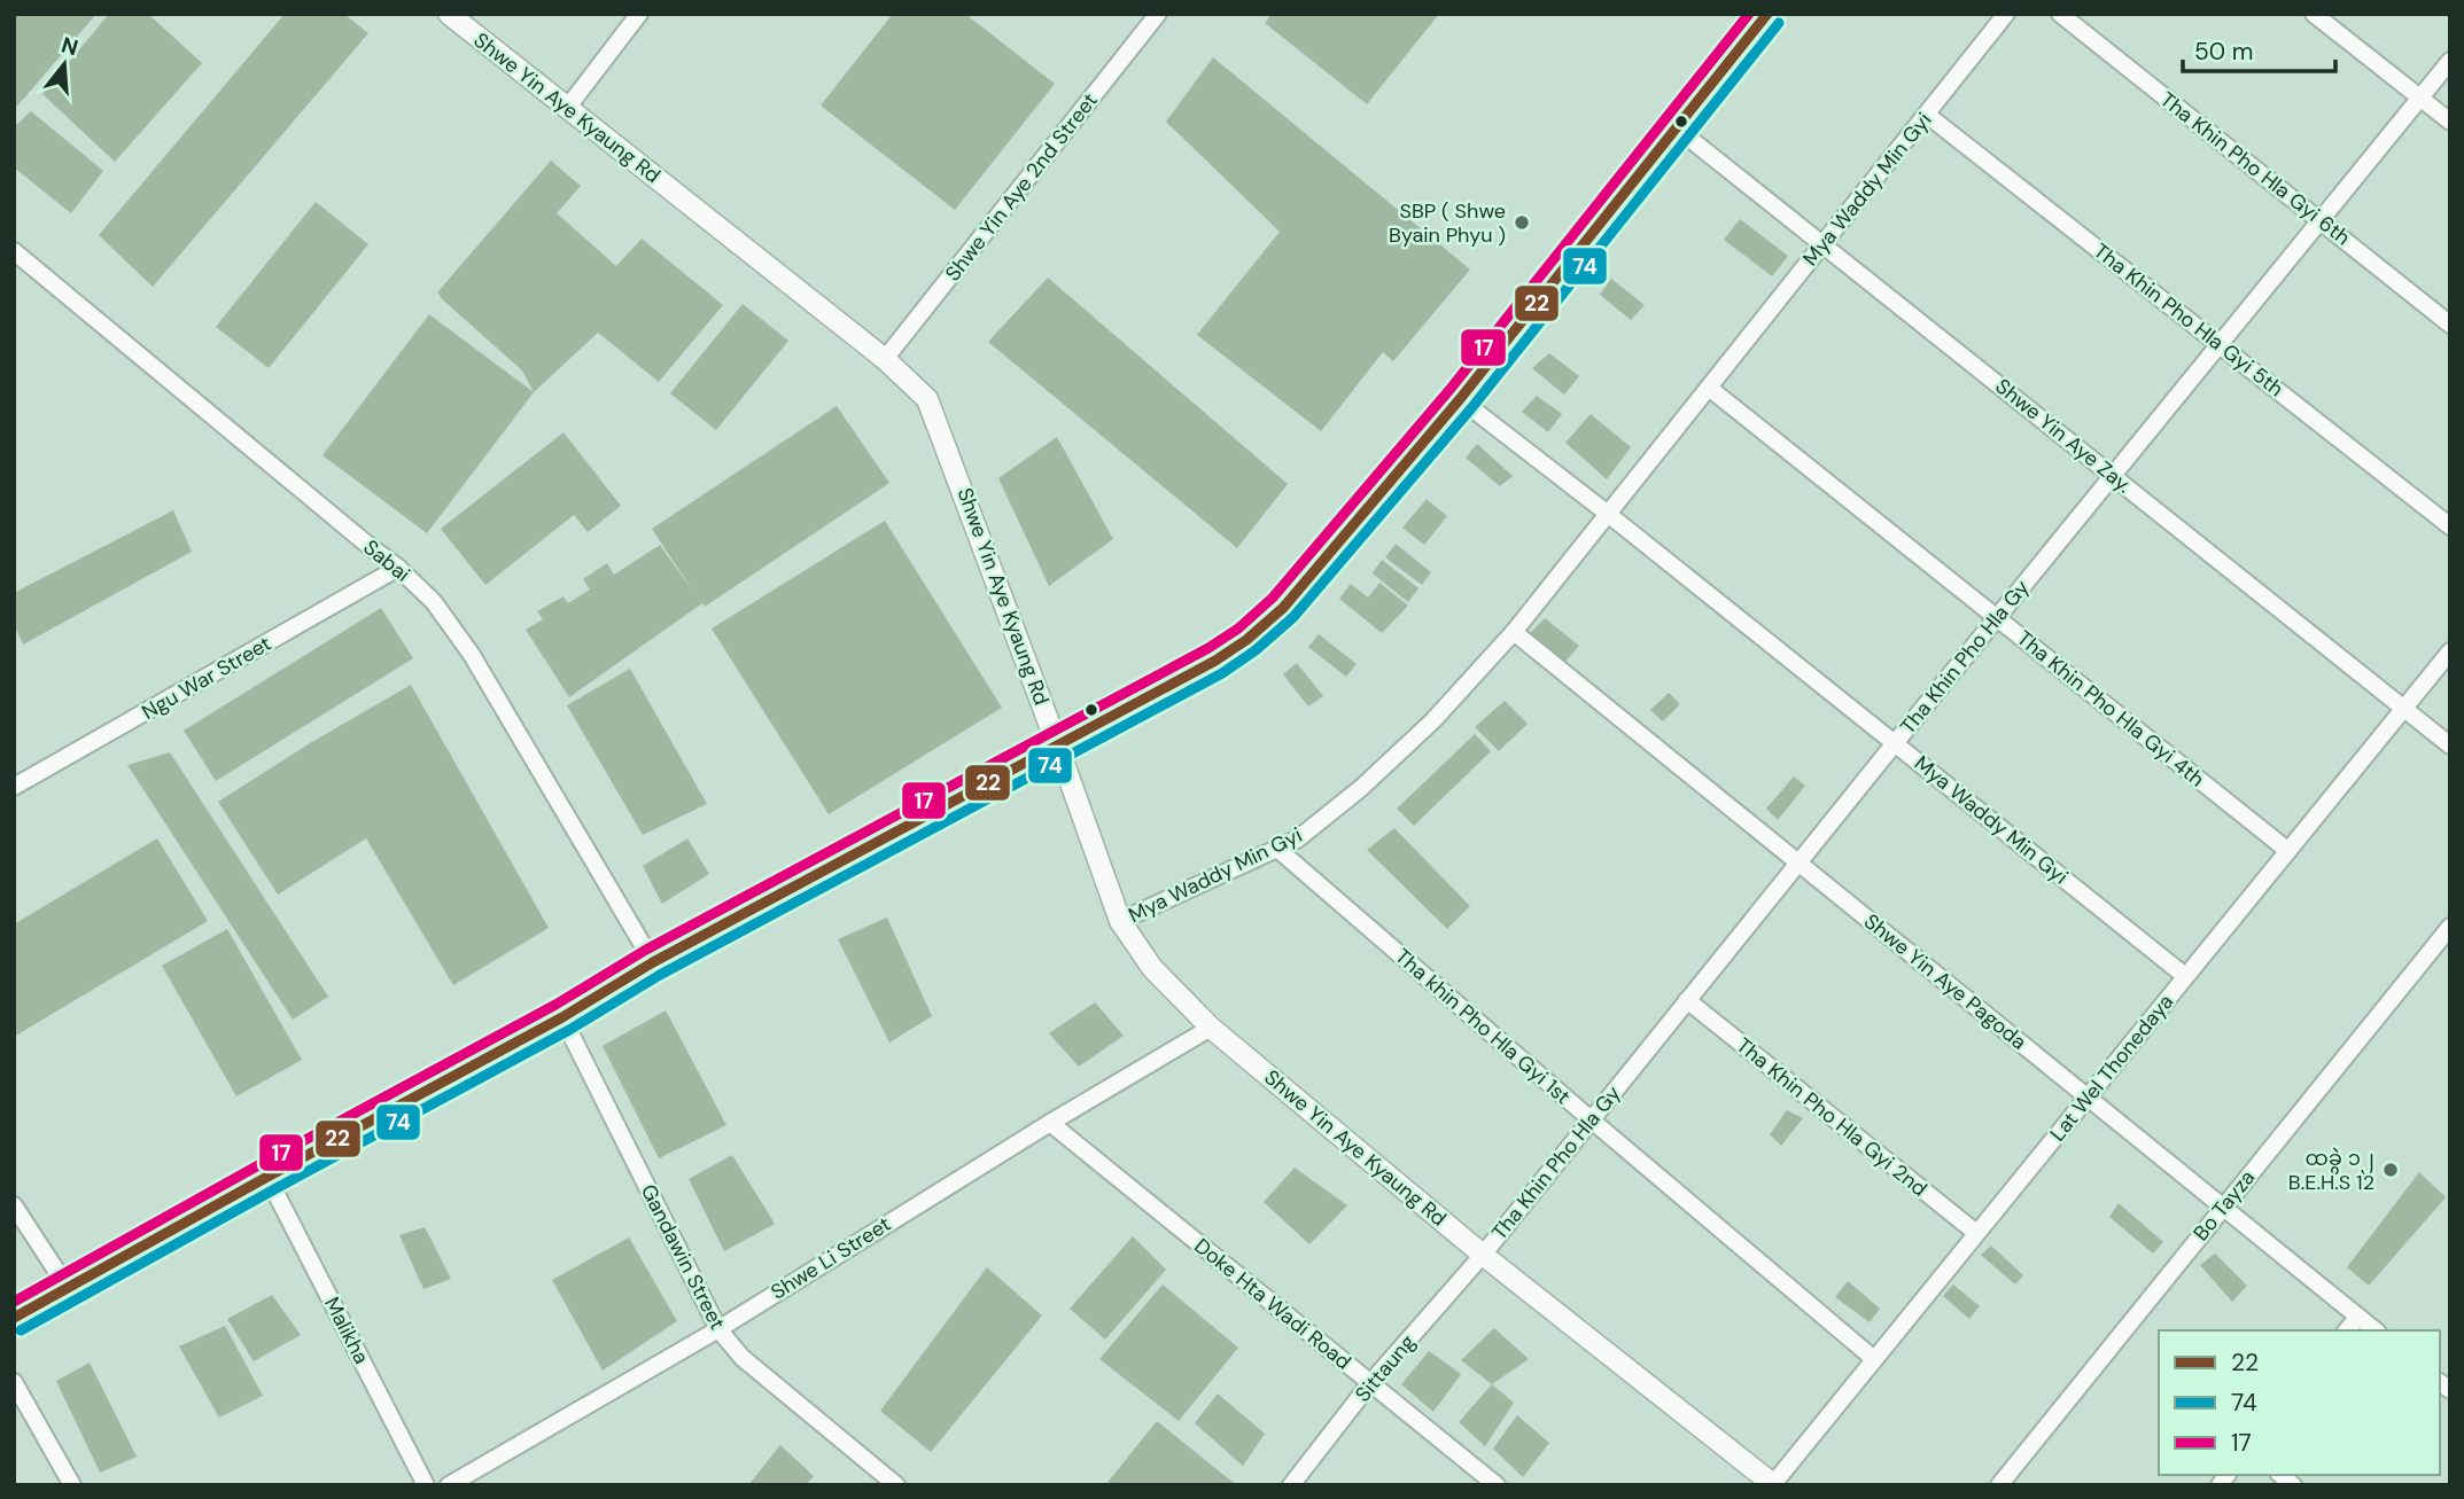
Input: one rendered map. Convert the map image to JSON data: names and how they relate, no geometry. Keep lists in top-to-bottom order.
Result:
{
  "streets": {
    "street": [
      "Shwe Yin Aye Kyaung Rd",
      "Tha Khin Pho Hla Gyi 6th",
      "Shwe Yin Aye 2nd Street",
      "Mya Waddy Min Gyi",
      "Tha Khin Pho Hla Gyi 5th",
      "Shwe Yin Aye Zay.",
      "Sabai",
      "Tha Khin Pho Hla Gy",
      "Ngu War Street",
      "Tha Khin Pho Hla Gyi 4th",
      "Shwe Yin Aye Pagoda",
      "Tha khin Pho Hla Gyi 1st",
      "Lat Wel Thonedaya",
      "Tha Khin Pho Hla Gyi 2nd",
      "Bo Tayza",
      "Gandawin Street",
      "Shwe Li Street",
      "Doke Hta Wadi Road",
      "Malikha",
      "Sittaung"
    ]
  },
  "crossings": [
    ["Shwe Yin Aye Kyaung Rd", "Shwe Yin Aye 2nd Street"],
    ["Shwe Yin Aye Kyaung Rd", "Mya Waddy Min Gyi"],
    ["Shwe Yin Aye Kyaung Rd", "Tha Khin Pho Hla Gy"],
    ["Shwe Yin Aye Kyaung Rd", "Lat Wel Thonedaya"],
    ["Shwe Yin Aye Kyaung Rd", "Shwe Li Street"],
    ["Shwe Yin Aye Kyaung Rd", "Sittaung"],
    ["Tha Khin Pho Hla Gyi 6th", "Tha Khin Pho Hla Gy"],
    ["Mya Waddy Min Gyi", "Tha Khin Pho Hla Gyi 5th"],
    ["Mya Waddy Min Gyi", "Shwe Yin Aye Zay."],
    ["Mya Waddy Min Gyi", "Tha Khin Pho Hla Gy"],
    ["Mya Waddy Min Gyi", "Tha Khin Pho Hla Gyi 4th"],
    ["Mya Waddy Min Gyi", "Shwe Yin Aye Pagoda"],
    ["Mya Waddy Min Gyi", "Tha khin Pho Hla Gyi 1st"],
    ["Mya Waddy Min Gyi", "Lat Wel Thonedaya"],
    ["Tha Khin Pho Hla Gyi 5th", "Tha Khin Pho Hla Gy"],
    ["Shwe Yin Aye Zay.", "Tha Khin Pho Hla Gy"],
    ["Shwe Yin Aye Zay.", "Lat Wel Thonedaya"],
    ["Sabai", "Ngu War Street"],
    ["Tha Khin Pho Hla Gy", "Tha Khin Pho Hla Gyi 4th"],
    ["Tha Khin Pho Hla Gy", "Shwe Yin Aye Pagoda"],
    ["Tha Khin Pho Hla Gy", "Tha khin Pho Hla Gyi 1st"],
    ["Tha Khin Pho Hla Gy", "Tha Khin Pho Hla Gyi 2nd"],
    ["Tha Khin Pho Hla Gy", "Sittaung"],
    ["Tha Khin Pho Hla Gyi 4th", "Lat Wel Thonedaya"],
    ["Shwe Yin Aye Pagoda", "Lat Wel Thonedaya"],
    ["Shwe Yin Aye Pagoda", "Bo Tayza"],
    ["Tha khin Pho Hla Gyi 1st", "Lat Wel Thonedaya"],
    ["Lat Wel Thonedaya", "Tha Khin Pho Hla Gyi 2nd"],
    ["Gandawin Street", "Shwe Li Street"],
    ["Shwe Li Street", "Doke Hta Wadi Road"],
    ["Doke Hta Wadi Road", "Sittaung"]
  ],
  "places": ["SBP ( Shwe Byain Phyu )", "ထခွဲ ၁၂ B.E.H.S 12"],
  "lines": ["transit line 22", "transit line 17", "transit line 74"],
  "legend": ["22", "74", "17"],
  "scale_bar": "50 m",
  "north": "top"
}
